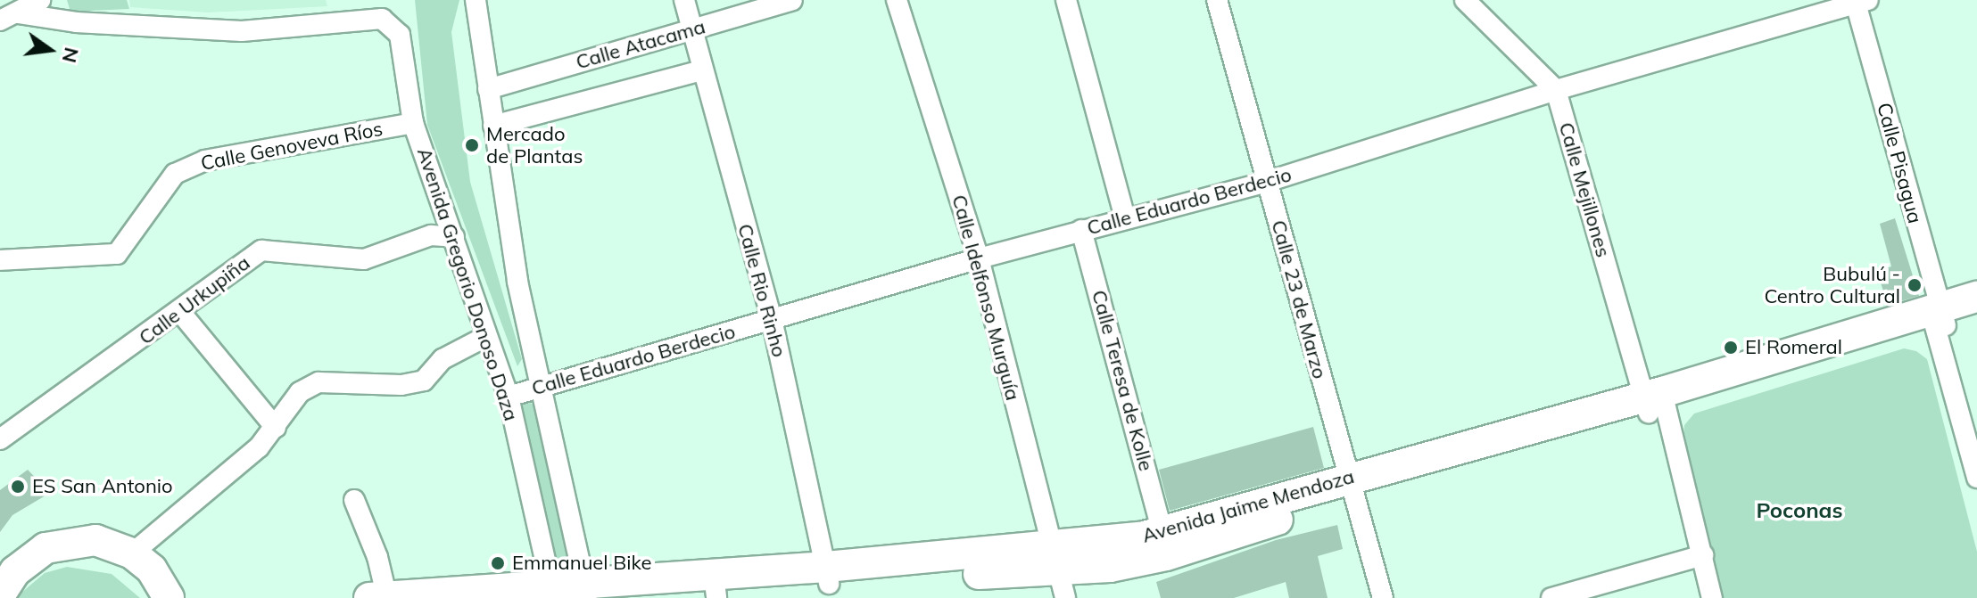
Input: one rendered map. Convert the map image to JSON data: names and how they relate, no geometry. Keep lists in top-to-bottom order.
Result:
{
  "streets": {
    "main road": ["Avenida Jaime Mendoza"],
    "street": [
      "Calle Atacama",
      "Calle Genoveva Ríos",
      "Calle Pisagua",
      "Calle Mejillones",
      "Calle Eduardo Berdecio",
      "Avenida Gregorio Donoso Daza",
      "Calle Rio Rinho",
      "Calle Idelfonso Murguía",
      "Calle 23 de Marzo",
      "Calle Urkupiña",
      "Calle Teresa de Kolle"
    ]
  },
  "crossings": [
    ["Calle Atacama", "Avenida Gregorio Donoso Daza"],
    ["Calle Atacama", "Calle Rio Rinho"],
    ["Calle Genoveva Ríos", "Avenida Gregorio Donoso Daza"],
    ["Calle Pisagua", "Calle Eduardo Berdecio"],
    ["Calle Pisagua", "Avenida Jaime Mendoza"],
    ["Calle Mejillones", "Calle Eduardo Berdecio"],
    ["Calle Mejillones", "Avenida Jaime Mendoza"],
    ["Calle Eduardo Berdecio", "Avenida Gregorio Donoso Daza"],
    ["Calle Eduardo Berdecio", "Calle Rio Rinho"],
    ["Calle Eduardo Berdecio", "Calle Idelfonso Murguía"],
    ["Calle Eduardo Berdecio", "Calle 23 de Marzo"],
    ["Calle Eduardo Berdecio", "Calle Teresa de Kolle"],
    ["Avenida Gregorio Donoso Daza", "Calle Urkupiña"],
    ["Avenida Gregorio Donoso Daza", "Avenida Jaime Mendoza"],
    ["Calle Rio Rinho", "Avenida Jaime Mendoza"],
    ["Calle Idelfonso Murguía", "Avenida Jaime Mendoza"],
    ["Calle 23 de Marzo", "Avenida Jaime Mendoza"],
    ["Calle Teresa de Kolle", "Avenida Jaime Mendoza"]
  ],
  "districts": ["Poconas"],
  "places": [
    "Mercado de Plantas",
    "Bubulú - Centro Cultural",
    "El Romeral",
    "ES San Antonio",
    "Emmanuel Bike"
  ],
  "north": "right"
}
